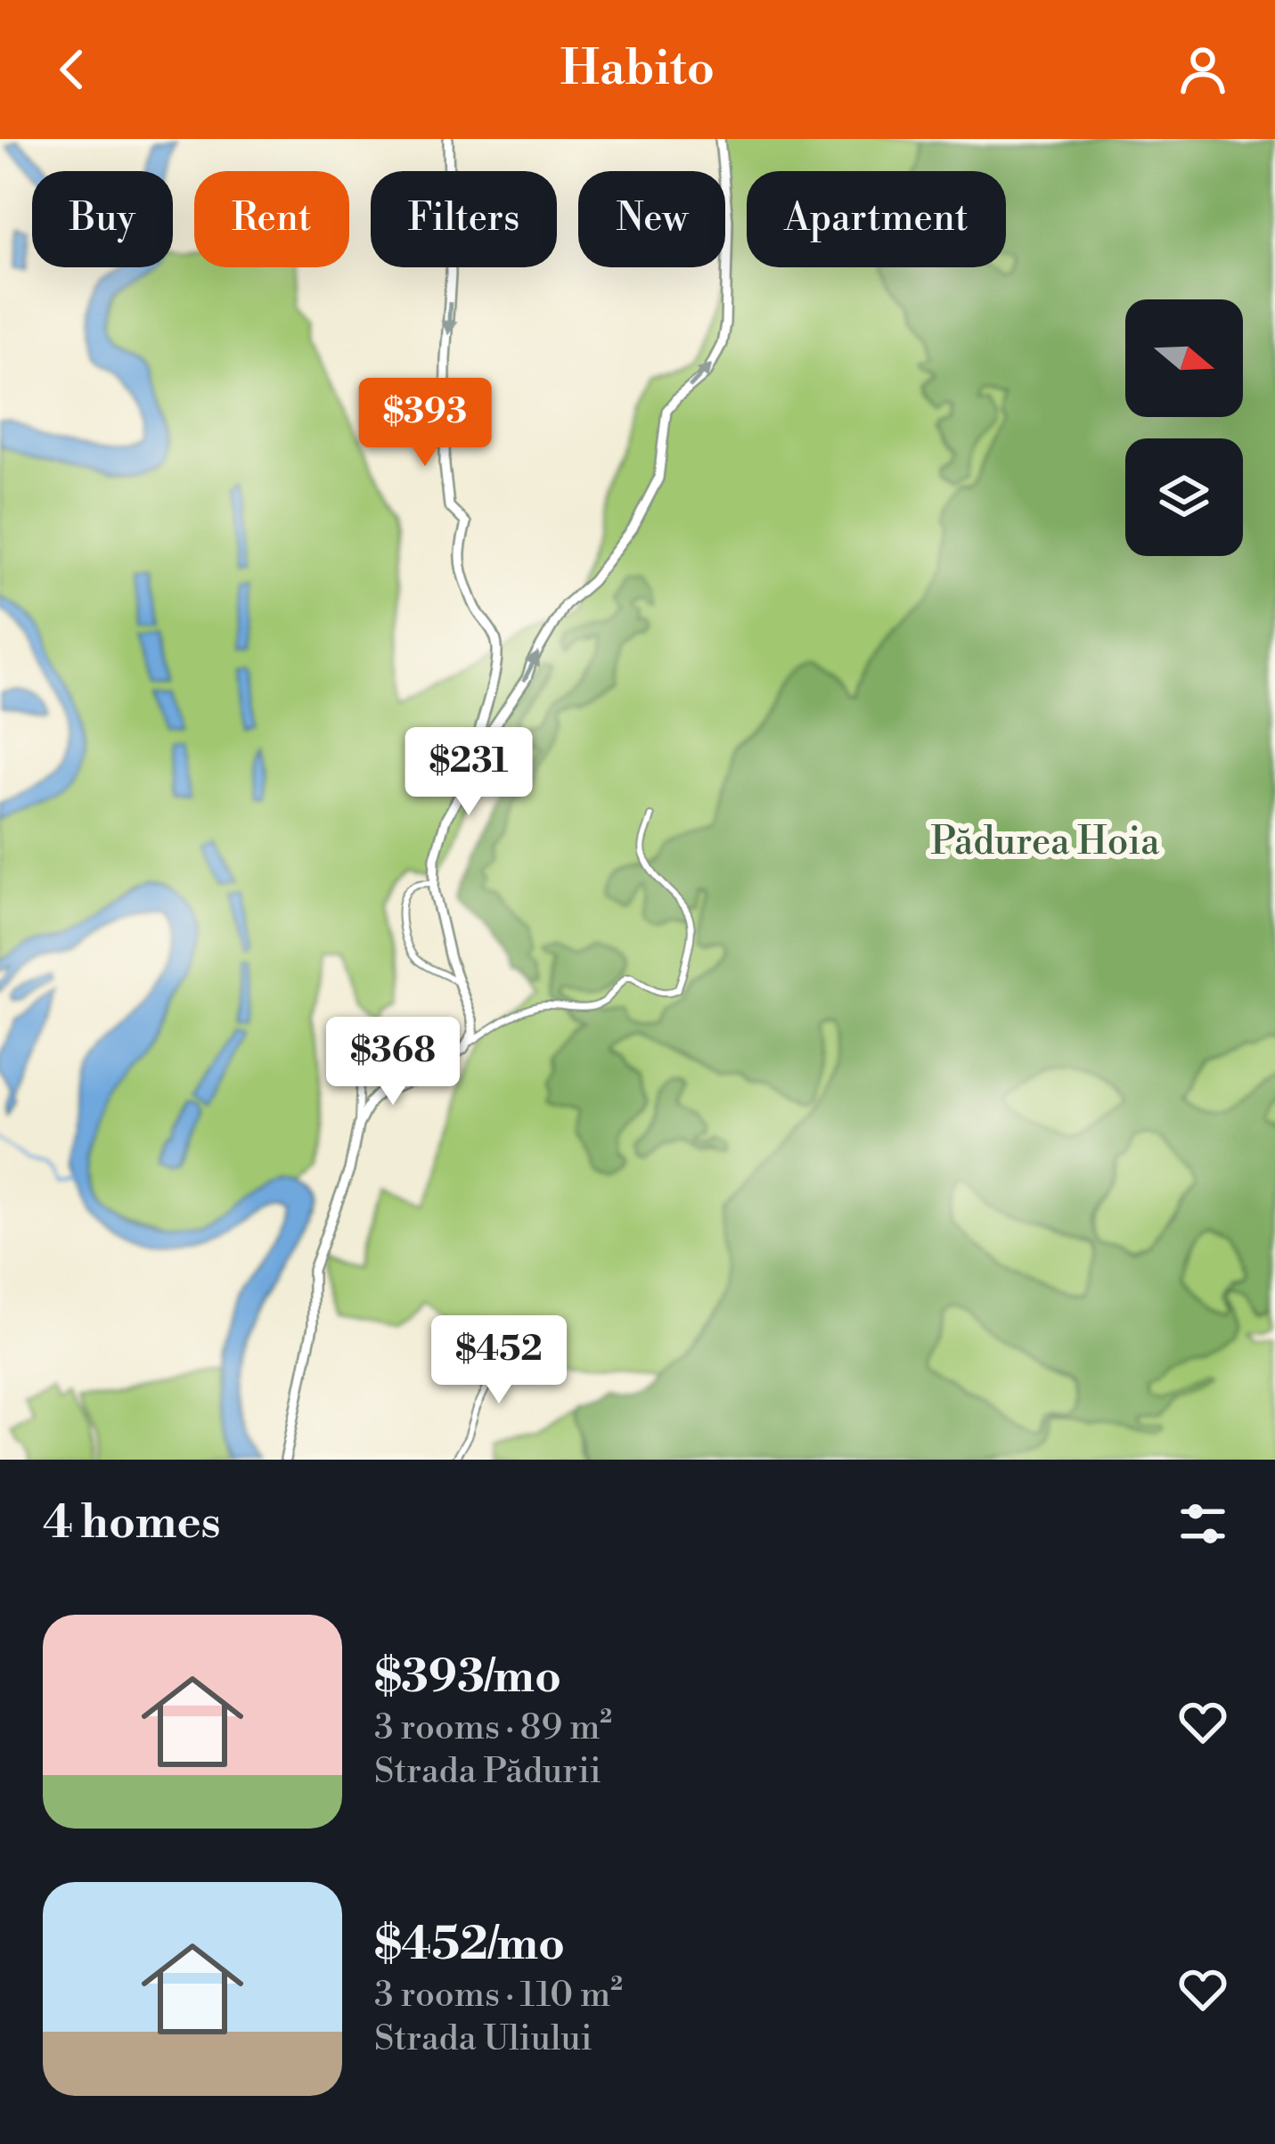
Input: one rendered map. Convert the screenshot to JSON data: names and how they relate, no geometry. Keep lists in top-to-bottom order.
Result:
{
  "parks": ["Pădurea Hoia"],
  "north": "right",
  "page": {
    "header": "Habito",
    "chip": [
      "Buy",
      "Rent",
      "Filters",
      "New",
      "Apartment"
    ],
    "price": [
      "$393",
      "$231",
      "$368",
      "$452"
    ],
    "heading": "4 homes",
    "list": [
      {
        "name": "$393/mo",
        "note": "3 rooms · 89 m² · Strada Pădurii"
      },
      {
        "name": "$452/mo",
        "note": "3 rooms · 110 m² · Strada Uliului"
      }
    ]
  }
}
